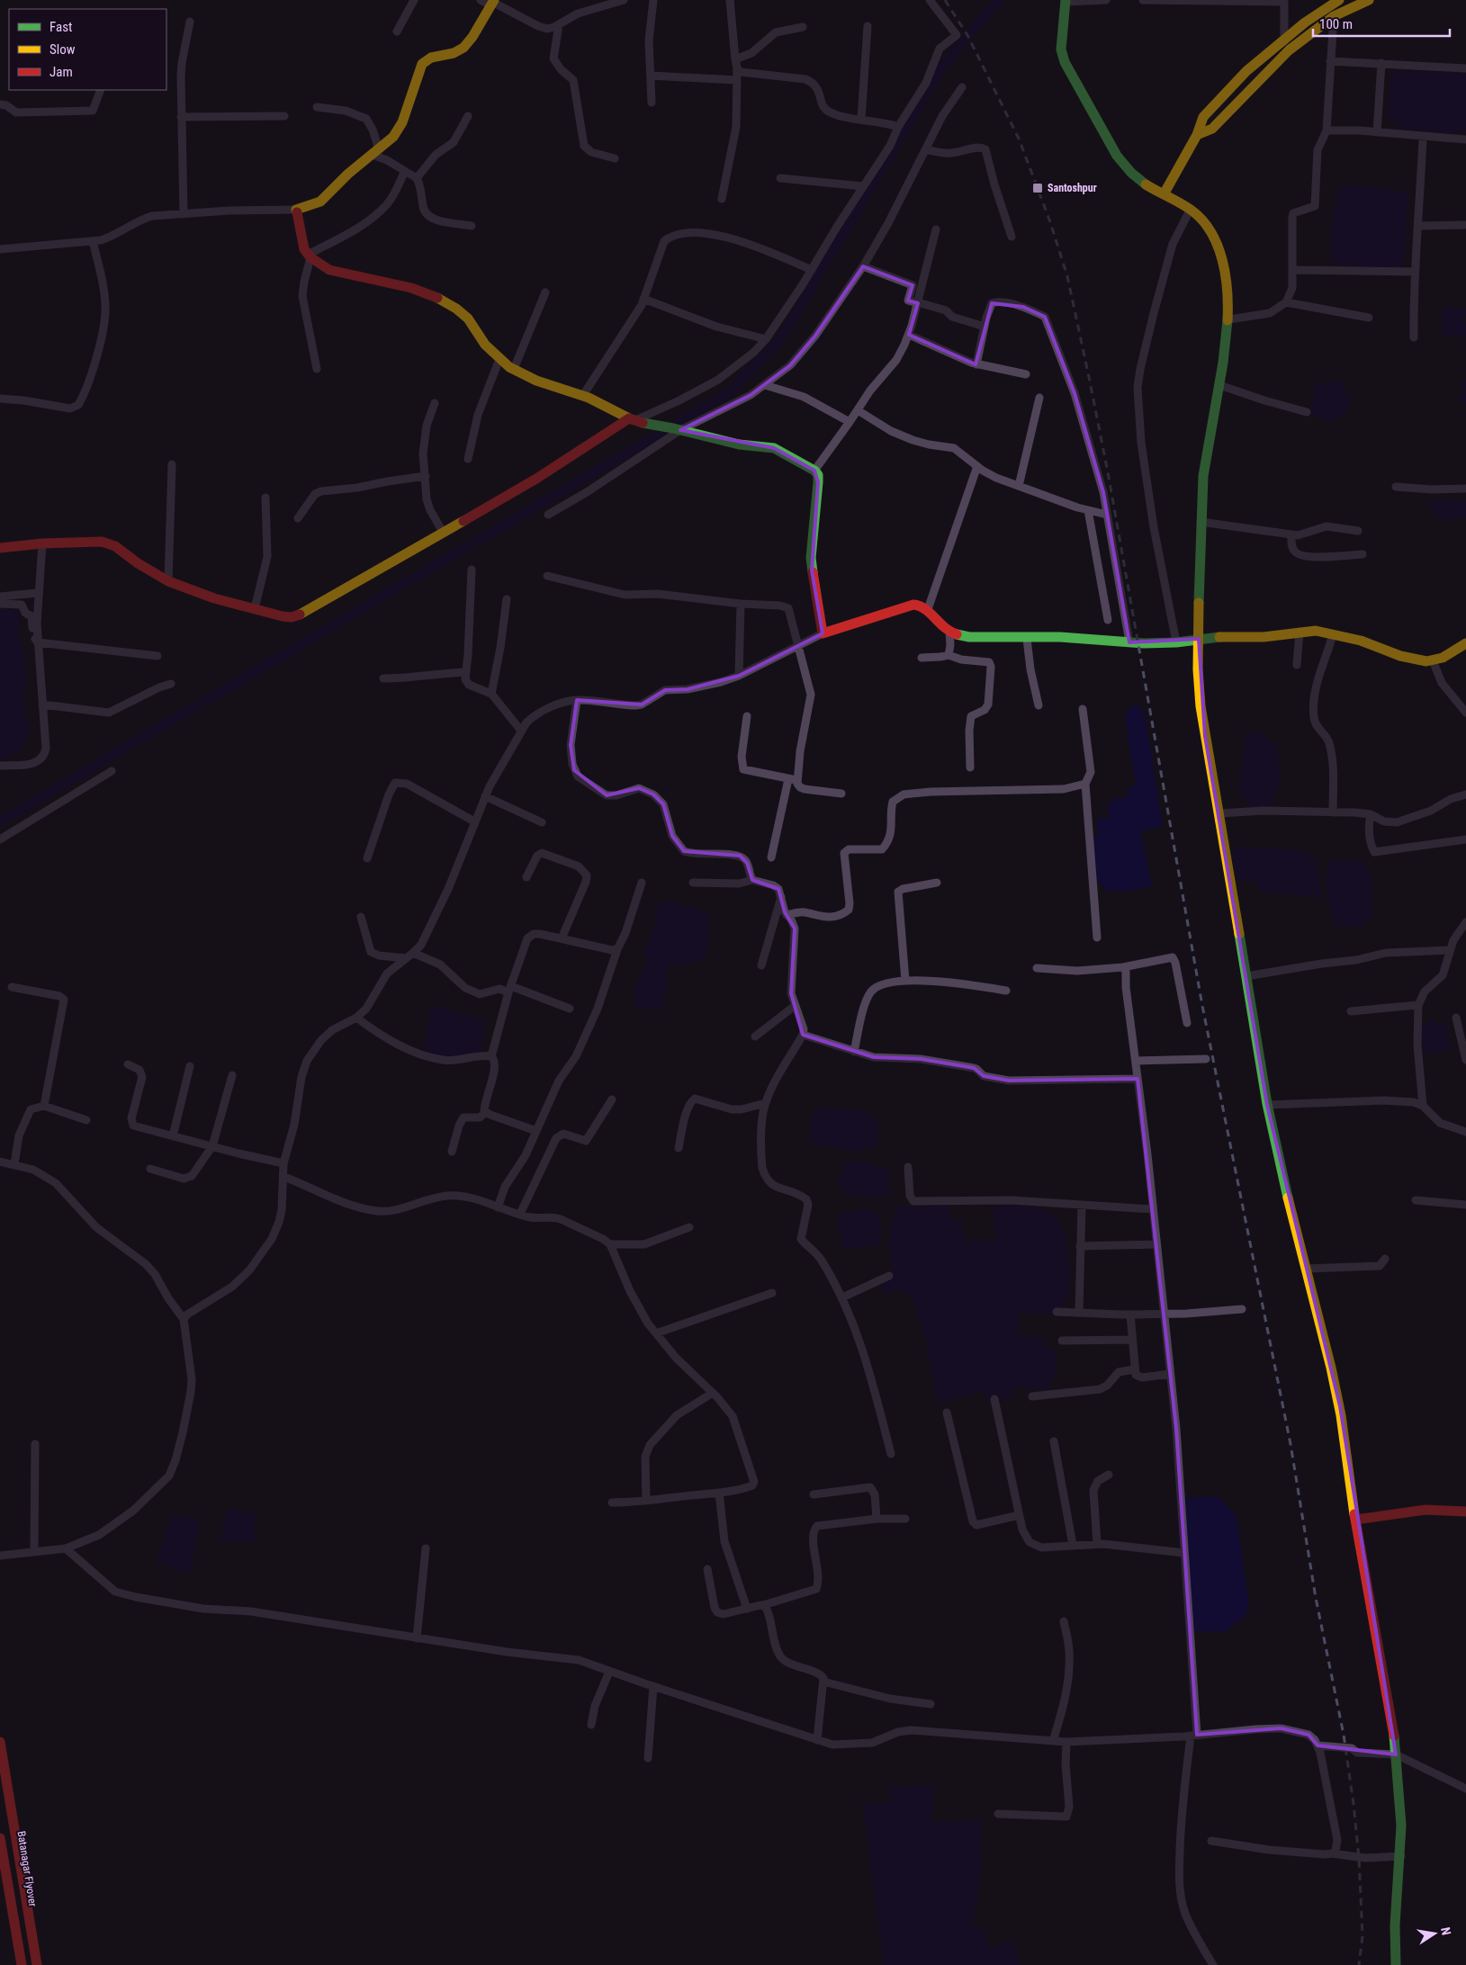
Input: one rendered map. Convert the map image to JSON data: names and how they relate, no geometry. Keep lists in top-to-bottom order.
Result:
{
  "streets": {
    "street": ["Batanagar Flyover"]
  },
  "places": {
    "transit": ["Santoshpur"]
  },
  "legend": ["Fast", "Slow", "Jam"],
  "scale_bar": "100 m",
  "north": "right"
}
